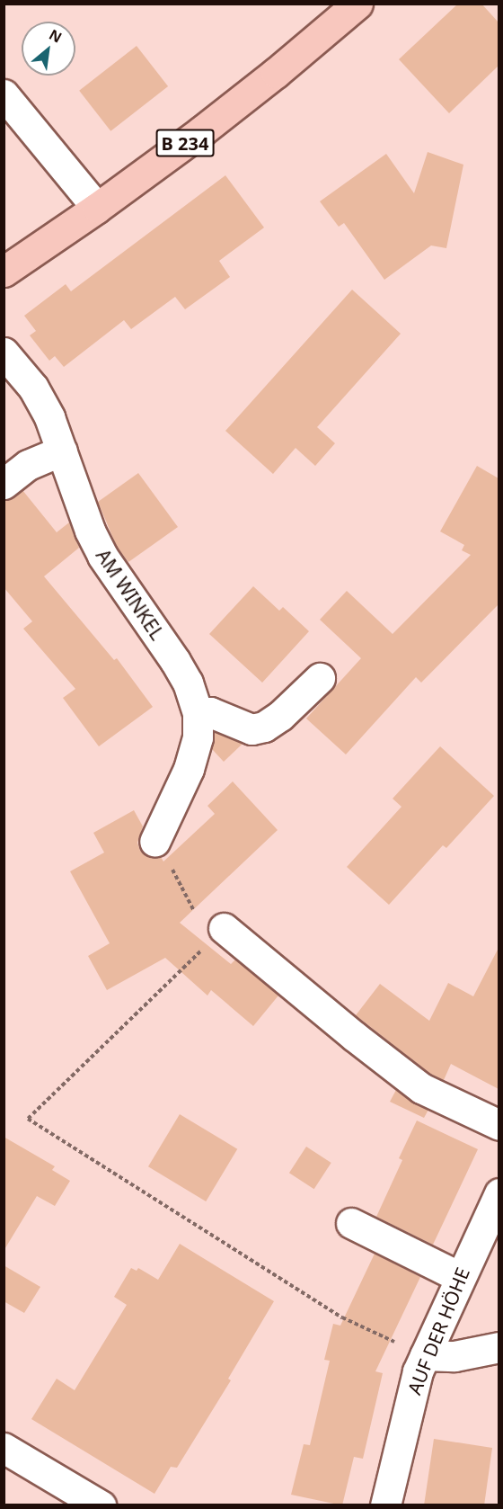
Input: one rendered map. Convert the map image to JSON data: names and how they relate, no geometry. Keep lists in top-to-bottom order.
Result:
{
  "streets": {
    "main road": ["B 234"],
    "street": ["AM WINKEL", "AUF DER HÖHE"]
  },
  "north": "top right"
}
